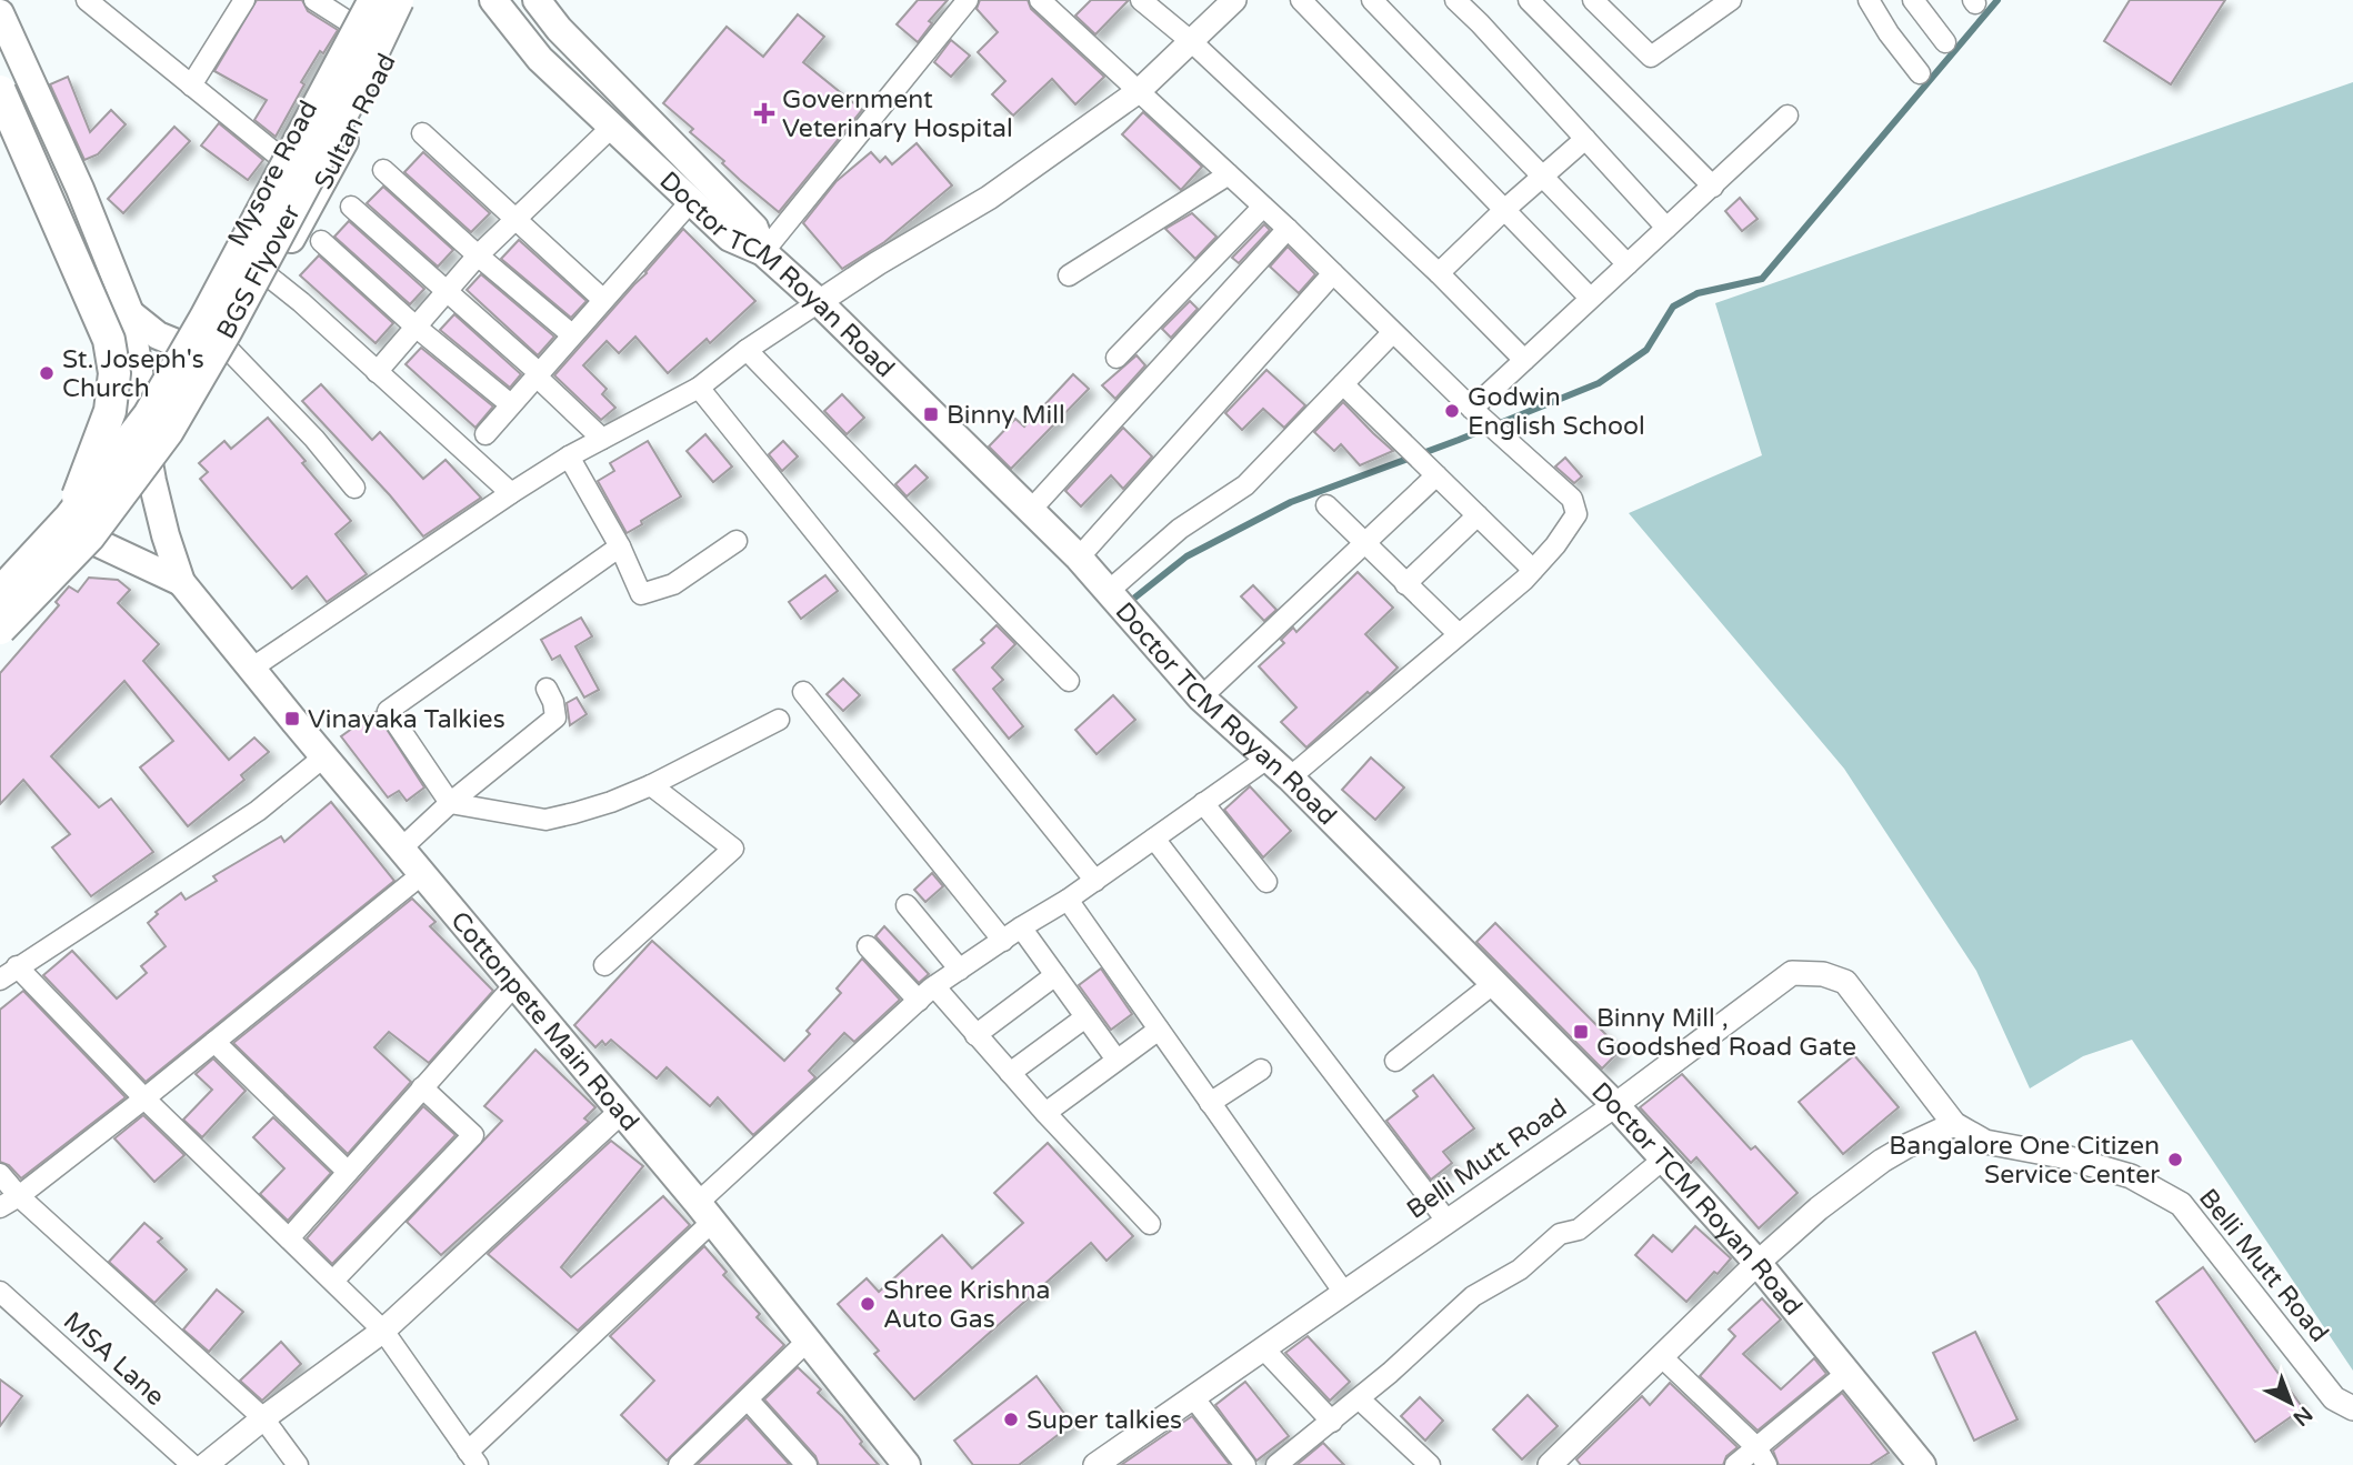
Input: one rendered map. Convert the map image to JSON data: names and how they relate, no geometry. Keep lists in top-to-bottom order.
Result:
{
  "streets": {
    "highway": ["BGS Flyover"],
    "main road": [
      "Sultan Road",
      "Mysore Road",
      "Doctor TCM Royan Road",
      "Cottonpete Main Road"
    ],
    "street": ["Belli Mutt Road", "MSA Lane"]
  },
  "crossings": [
    ["Sultan Road", "Cottonpete Main Road"],
    ["Mysore Road", "Cottonpete Main Road"],
    ["Doctor TCM Royan Road", "Belli Mutt Road"]
  ],
  "places": {
    "health": ["Government Veterinary Hospital"],
    "other": [
      "St. Joseph's Church",
      "Godwin English School",
      "Bangalore One Citizen Service Center",
      "Shree Krishna Auto Gas",
      "Super talkies"
    ],
    "transit": ["Binny Mill", "Vinayaka Talkies", "Binny Mill , Goodshed Road Gate"]
  },
  "north": "bottom right"
}
